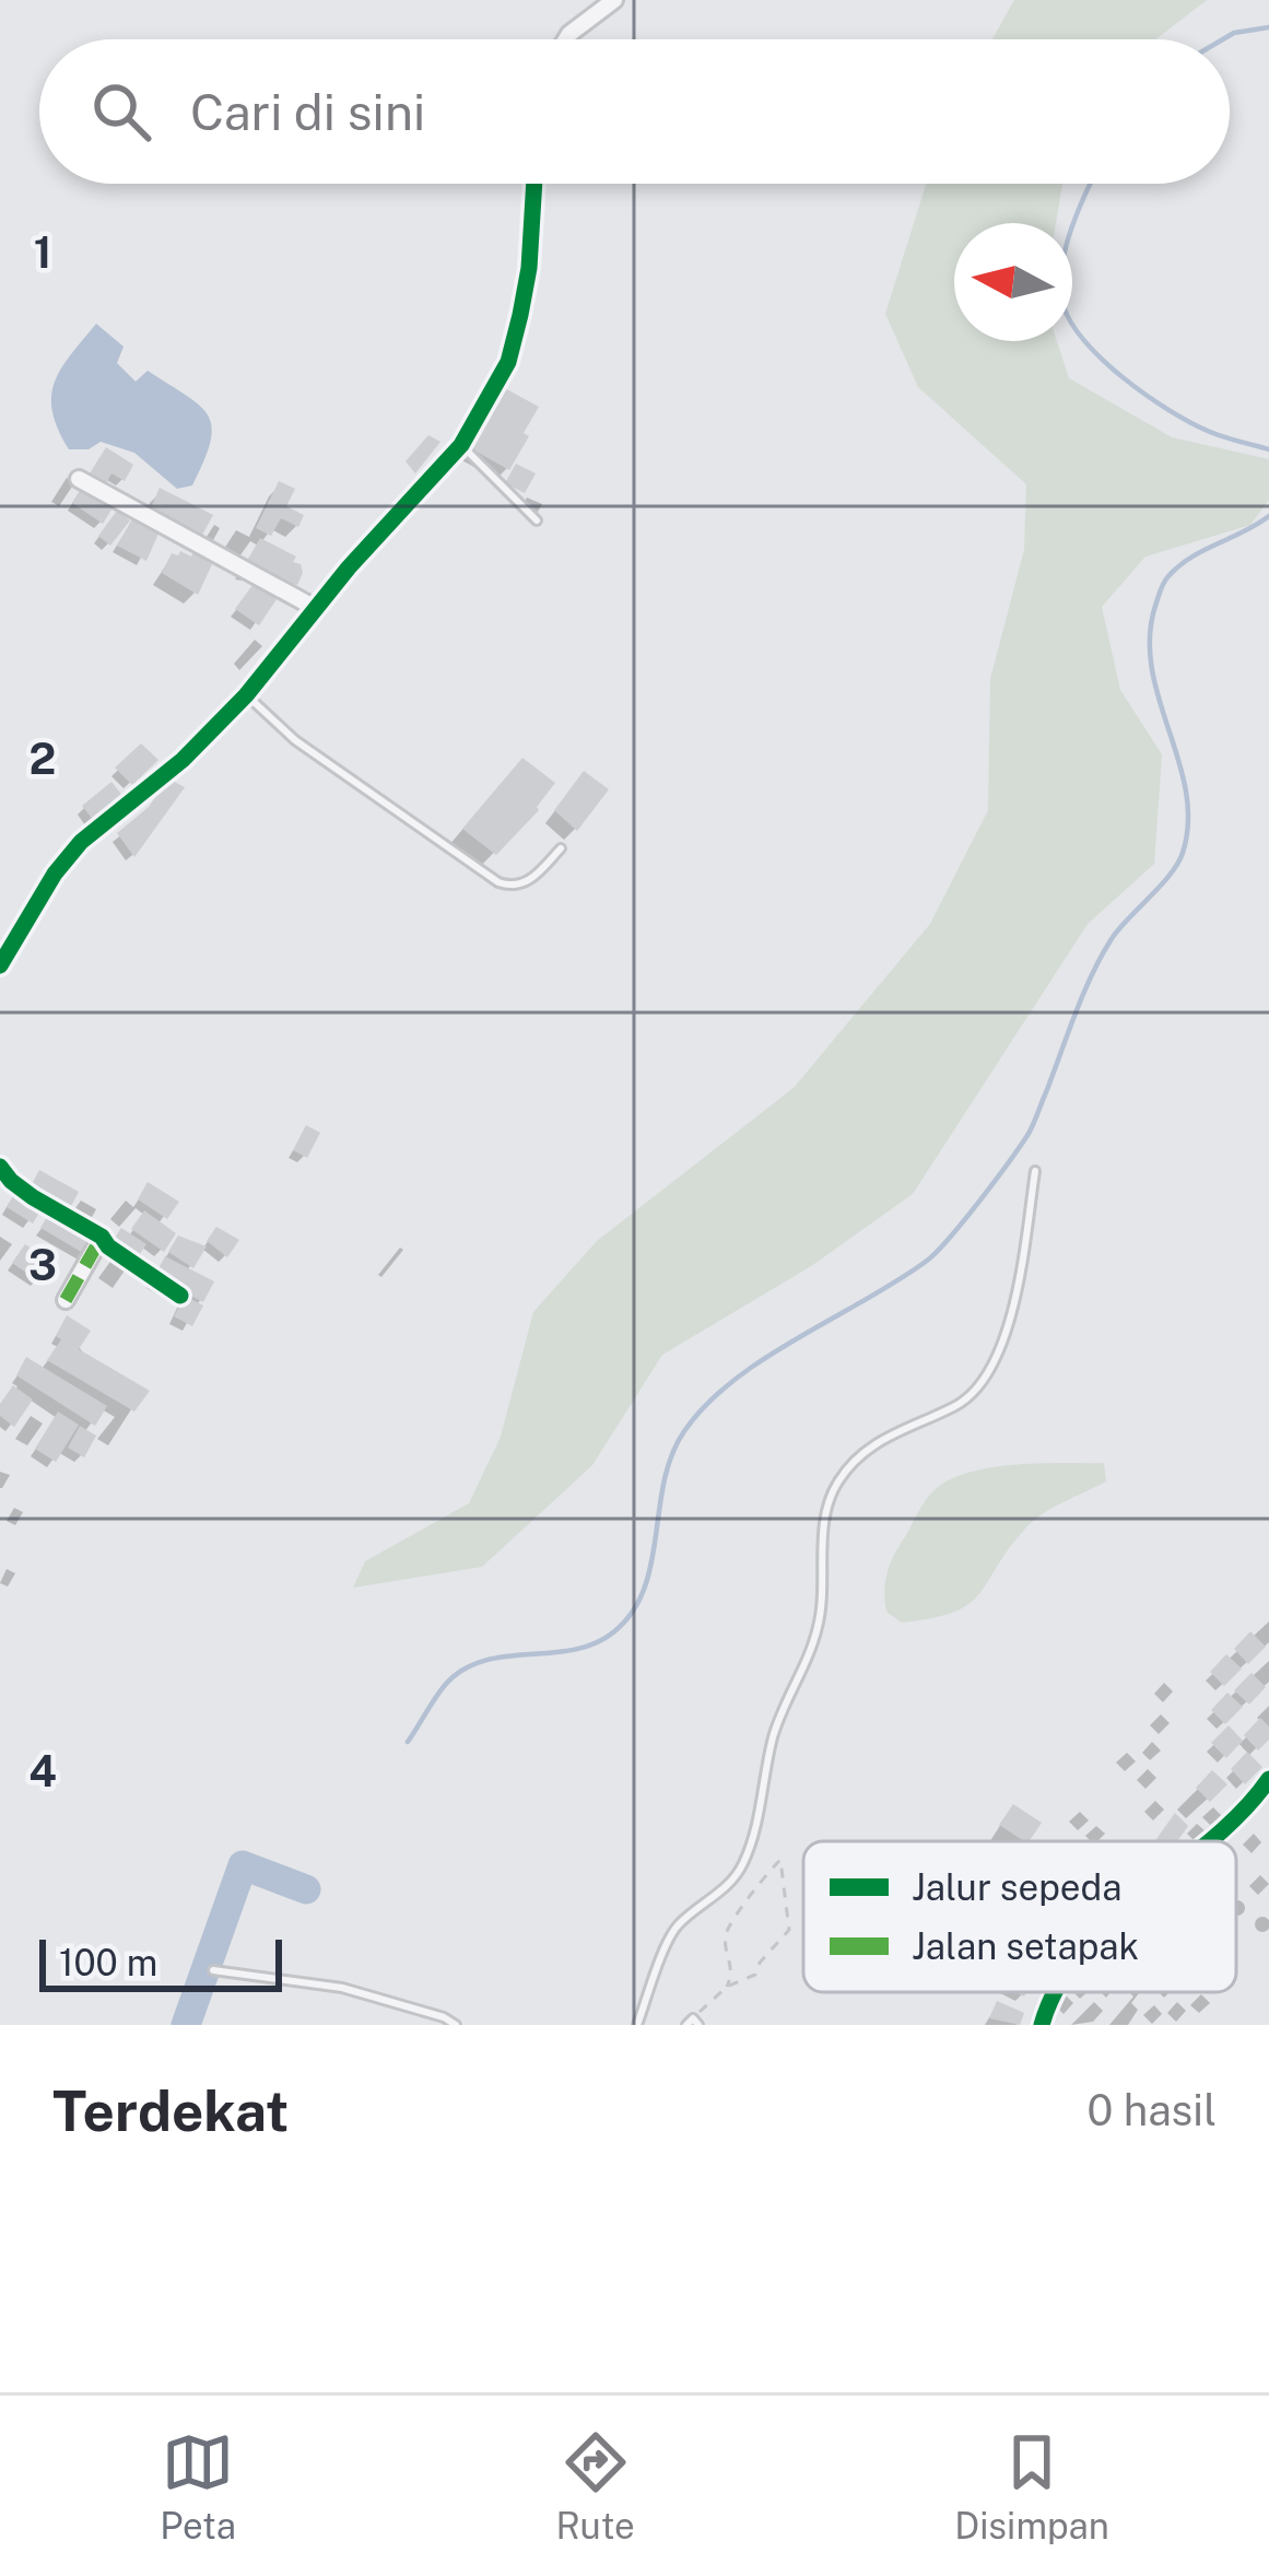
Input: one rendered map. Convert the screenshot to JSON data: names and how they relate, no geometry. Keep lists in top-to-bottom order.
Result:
{
  "legend": ["Jalur sepeda", "Jalan setapak"],
  "scale_bar": "100 m",
  "north": "left",
  "page": {
    "search": "Cari di sini",
    "scale": "100 m",
    "heading": ["Terdekat", "0 hasil"],
    "nav": ["Peta", "Rute", "Disimpan"]
  },
  "grid": {
    "rows": [
      "1",
      "2",
      "3",
      "4"
    ]
  }
}
